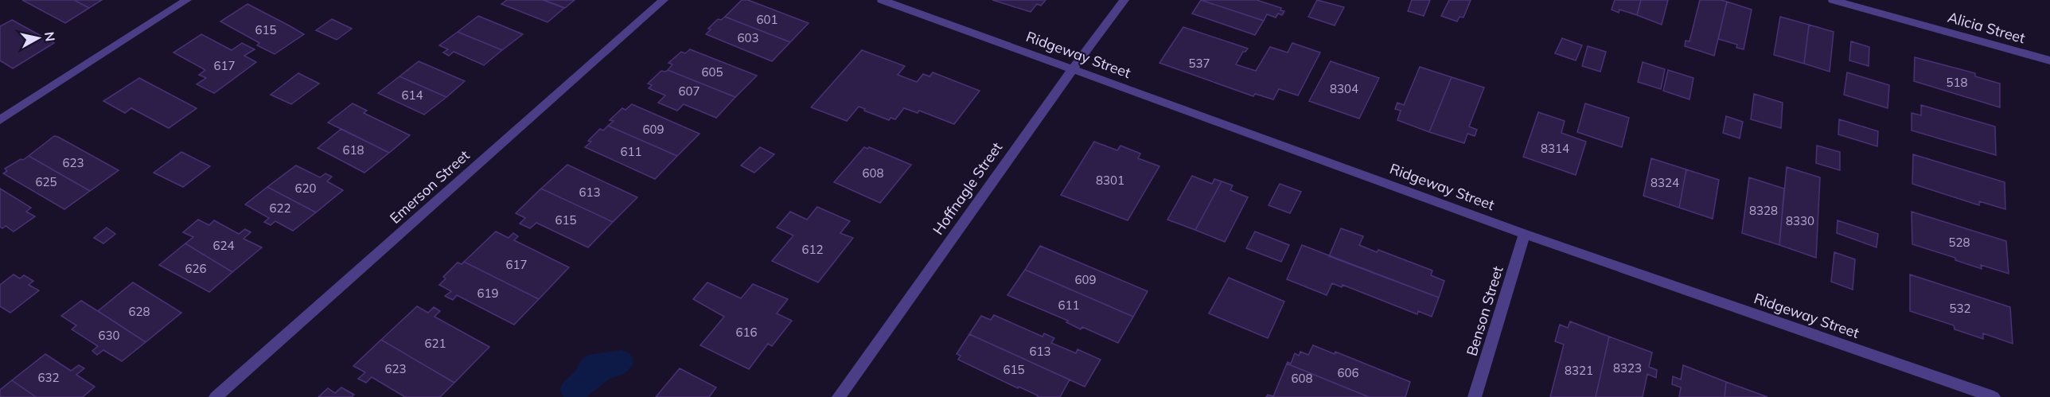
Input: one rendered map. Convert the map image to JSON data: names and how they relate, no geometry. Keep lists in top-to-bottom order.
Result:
{
  "streets": {
    "street": [
      "Alicia Street",
      "Ridgeway Street",
      "Emerson Street",
      "Hoffnagle Street",
      "Benson Street"
    ]
  },
  "crossings": [
    ["Ridgeway Street", "Hoffnagle Street"],
    ["Ridgeway Street", "Benson Street"]
  ],
  "house_numbers": [
    "601",
    "615",
    "603",
    "537",
    "617",
    "605",
    "518",
    "8304",
    "607",
    "614",
    "609",
    "8314",
    "618",
    "611",
    "623",
    "608",
    "8301",
    "625",
    "8324",
    "620",
    "613",
    "622",
    "8328",
    "615",
    "8330",
    "528",
    "624",
    "612",
    "617",
    "626",
    "609",
    "619",
    "611",
    "532",
    "628",
    "616",
    "630",
    "621",
    "613",
    "8323",
    "623",
    "615",
    "8321",
    "606",
    "632",
    "608"
  ],
  "north": "right"
}
